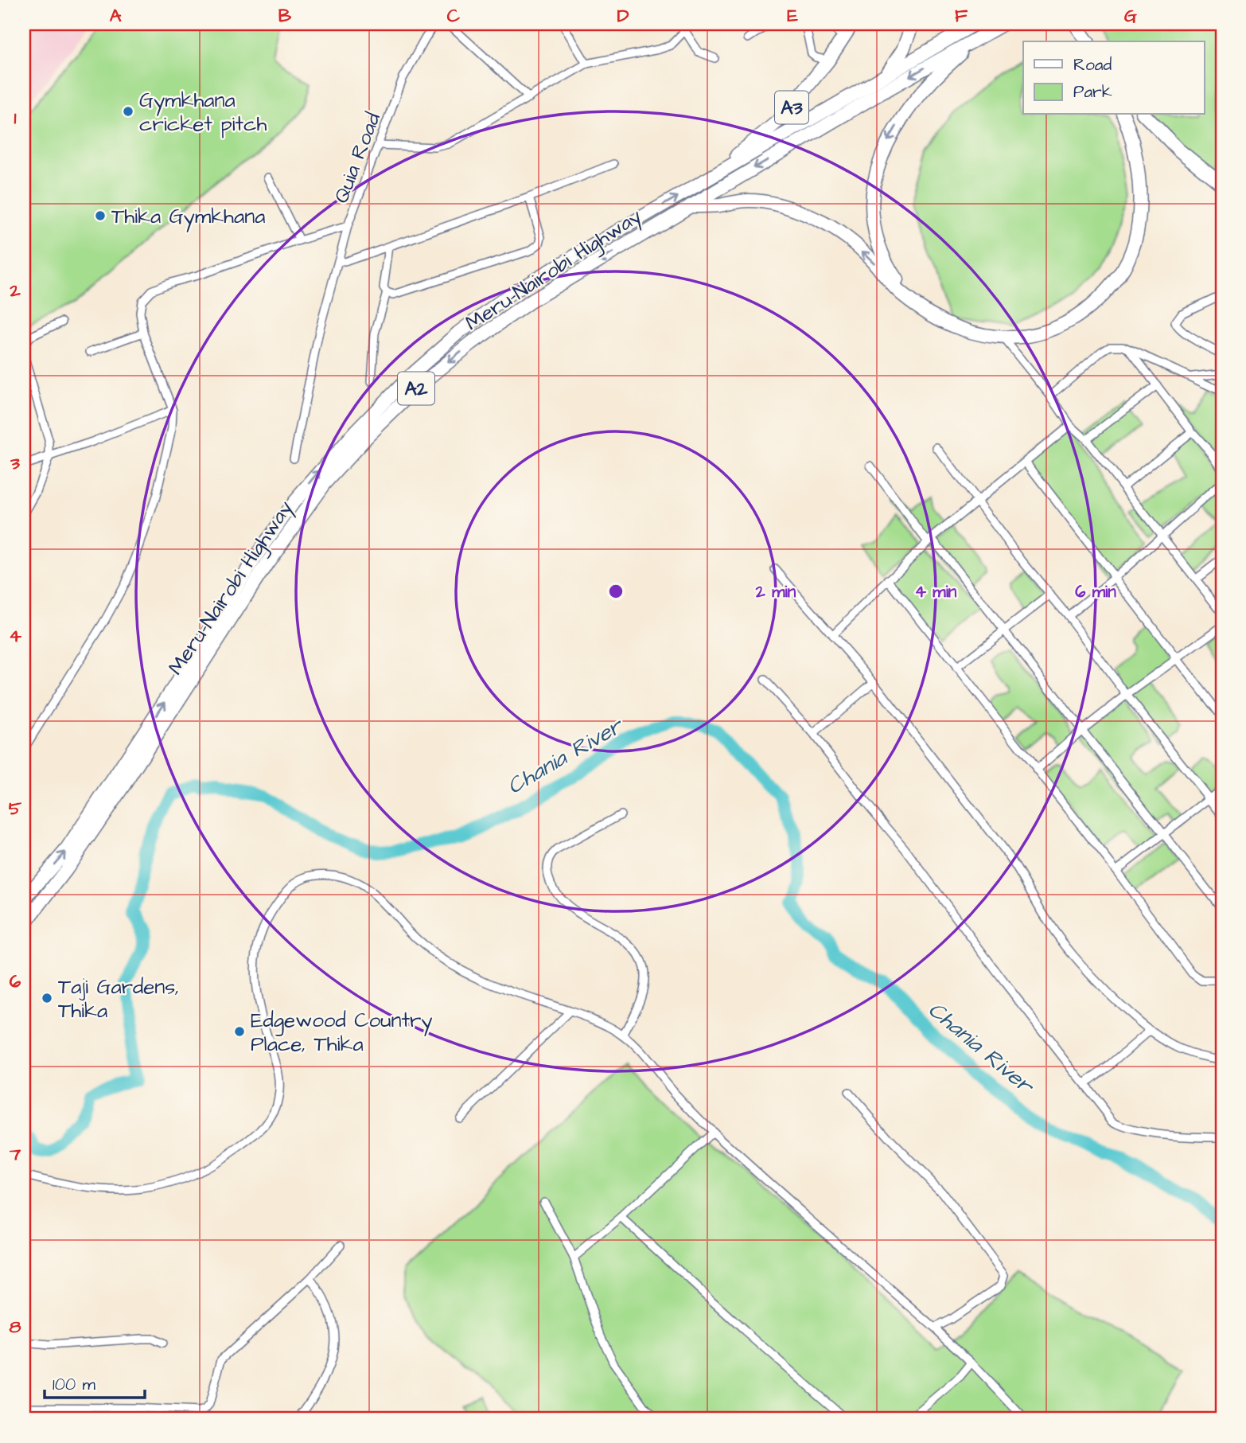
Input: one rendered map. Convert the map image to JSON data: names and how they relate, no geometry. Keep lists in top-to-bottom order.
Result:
{
  "streets": {
    "highway": ["A3", "Meru-Nairobi Highway", "A2"],
    "street": ["Quia Road"]
  },
  "crossings": [
    ["A3", "Meru-Nairobi Highway"]
  ],
  "water": ["Chania River"],
  "places": [
    "Gymkhana cricket pitch",
    "Thika Gymkhana",
    "Taji Gardens, Thika",
    "Edgewood Country Place, Thika"
  ],
  "legend": ["Road", "Park"],
  "scale_bar": "100 m",
  "grid": {
    "columns": [
      "A",
      "B",
      "C",
      "D",
      "E",
      "F",
      "G"
    ],
    "rows": [
      "1",
      "2",
      "3",
      "4",
      "5",
      "6",
      "7",
      "8"
    ]
  },
  "rings": ["2 min", "4 min", "6 min"]
}
